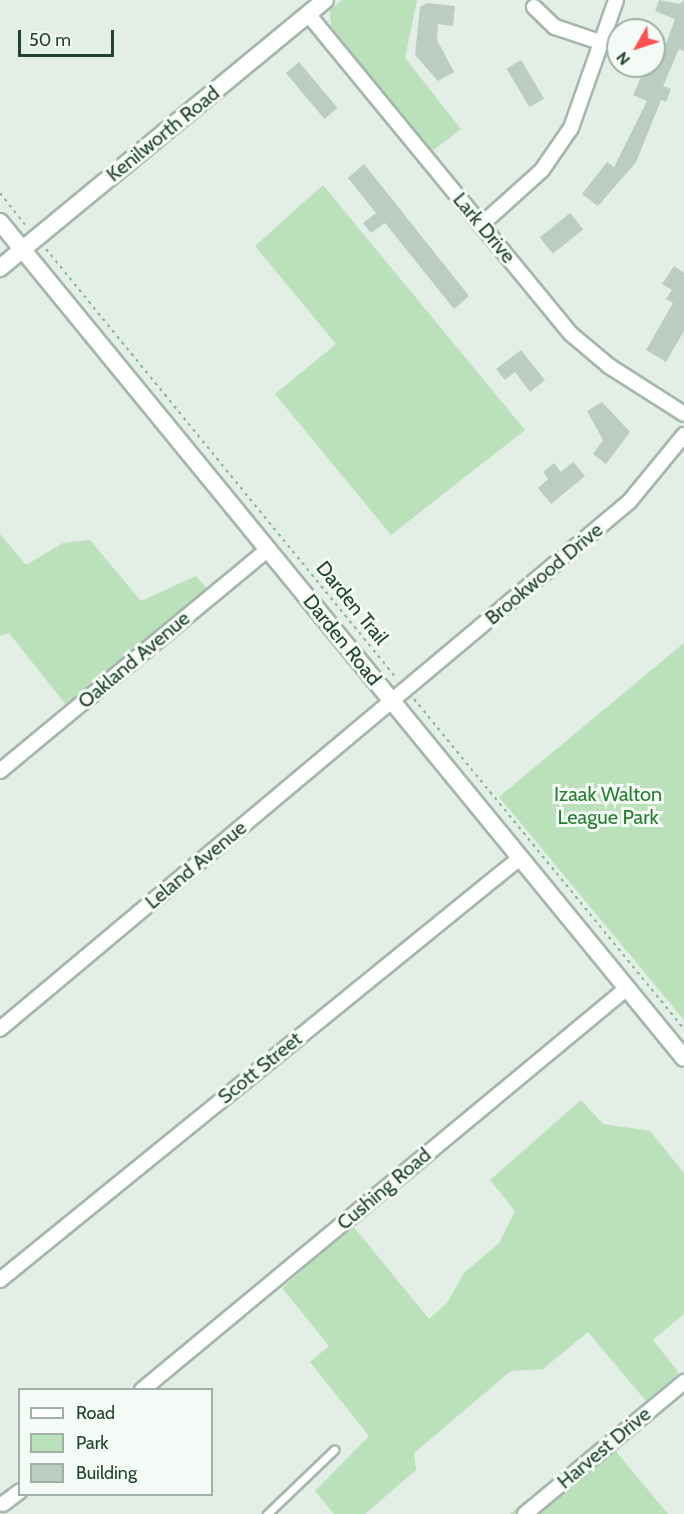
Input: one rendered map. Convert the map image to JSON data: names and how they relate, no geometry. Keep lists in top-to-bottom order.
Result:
{
  "streets": {
    "street": [
      "Kenilworth Road",
      "Lark Drive",
      "Brookwood Drive",
      "Darden Road",
      "Oakland Avenue",
      "Leland Avenue",
      "Scott Street",
      "Cushing Road",
      "Harvest Drive"
    ],
    "path": ["Darden Trail"]
  },
  "crossings": [
    ["Kenilworth Road", "Lark Drive"],
    ["Kenilworth Road", "Darden Trail"],
    ["Kenilworth Road", "Darden Road"],
    ["Brookwood Drive", "Darden Trail"],
    ["Brookwood Drive", "Darden Road"],
    ["Brookwood Drive", "Leland Avenue"],
    ["Darden Road", "Oakland Avenue"],
    ["Darden Road", "Leland Avenue"],
    ["Darden Road", "Scott Street"],
    ["Darden Road", "Cushing Road"]
  ],
  "parks": ["Izaak Walton League Park"],
  "legend": ["Road", "Park", "Building"],
  "scale_bar": "50 m",
  "north": "bottom left"
}
